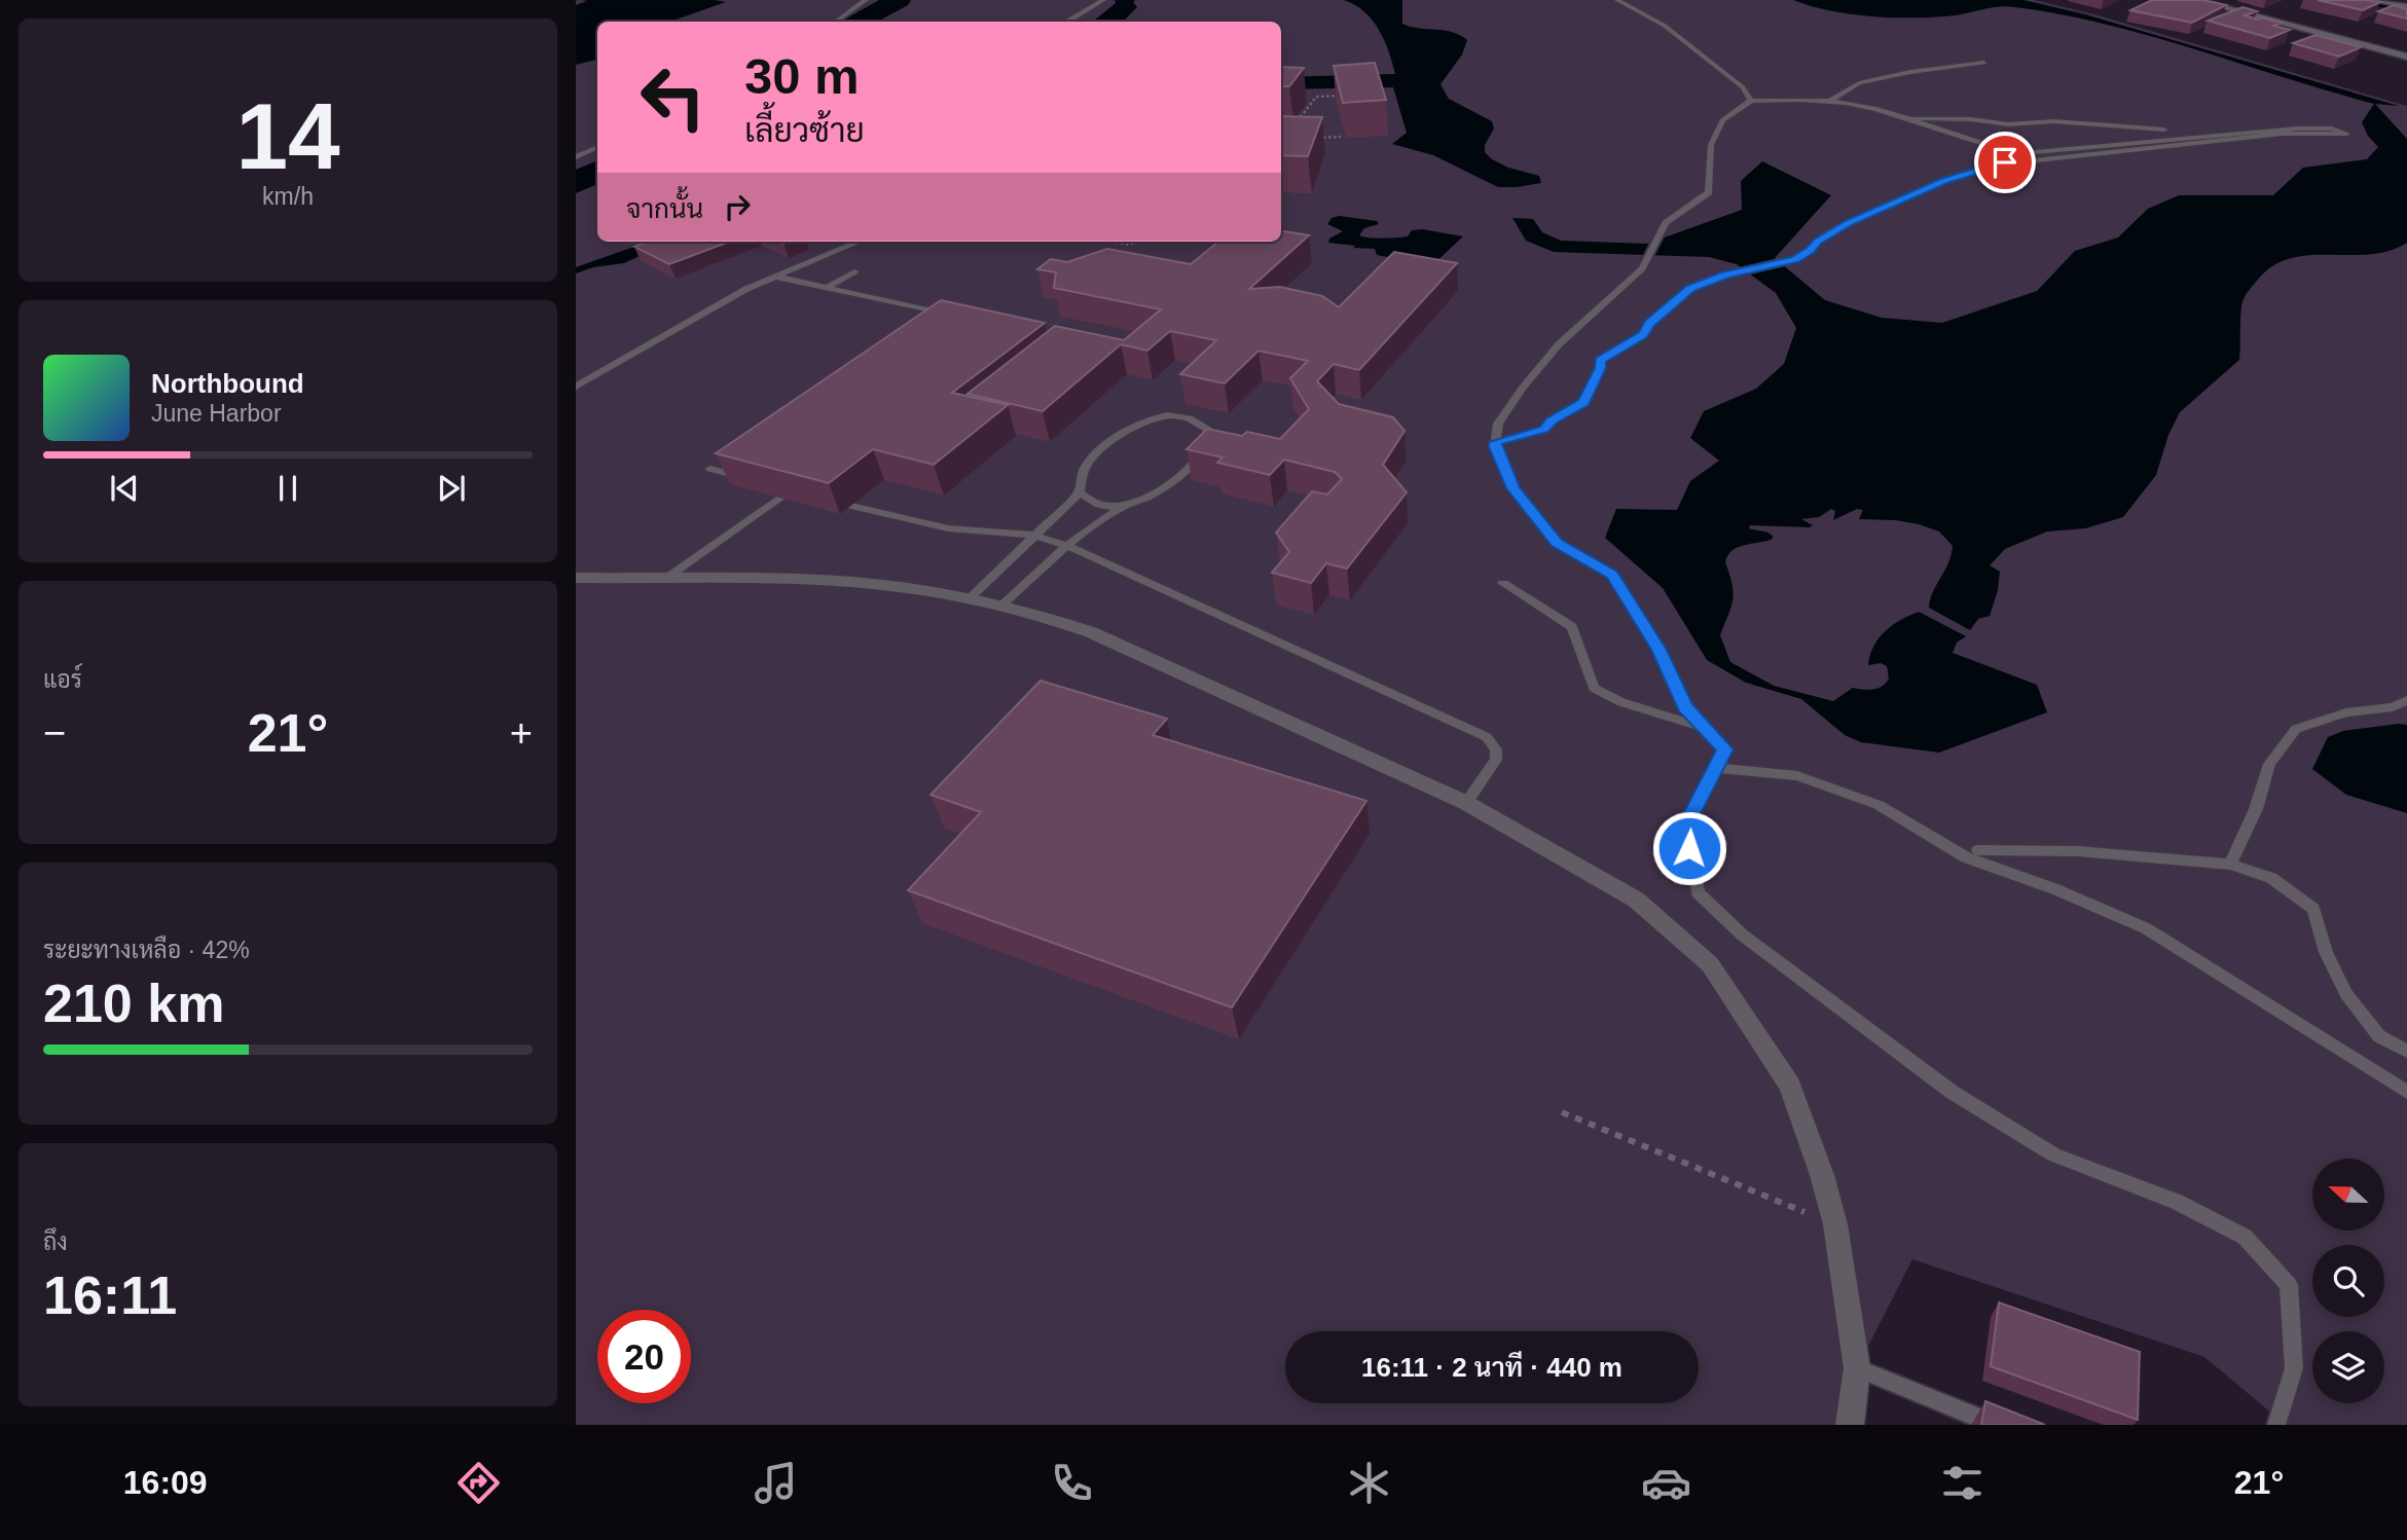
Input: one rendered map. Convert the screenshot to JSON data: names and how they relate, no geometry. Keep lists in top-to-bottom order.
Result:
{
  "north": "left",
  "page": {
    "tile": [
      ["14", "km/h"],
      "แอร์",
      ["ระยะทางเหลือ · 42%", "210 km"],
      ["ถึง", "16:11"]
    ],
    "turn": ["30 m", "เลี้ยวซ้าย"],
    "then": "จากนั้น",
    "song": ["Northbound", "June Harbor"],
    "heat": ["−", "21°", "+"],
    "limit": "20",
    "trip": "16:11 · 2 นาที · 440 m",
    "tabs": ["16:09", "21°"]
  }
}
